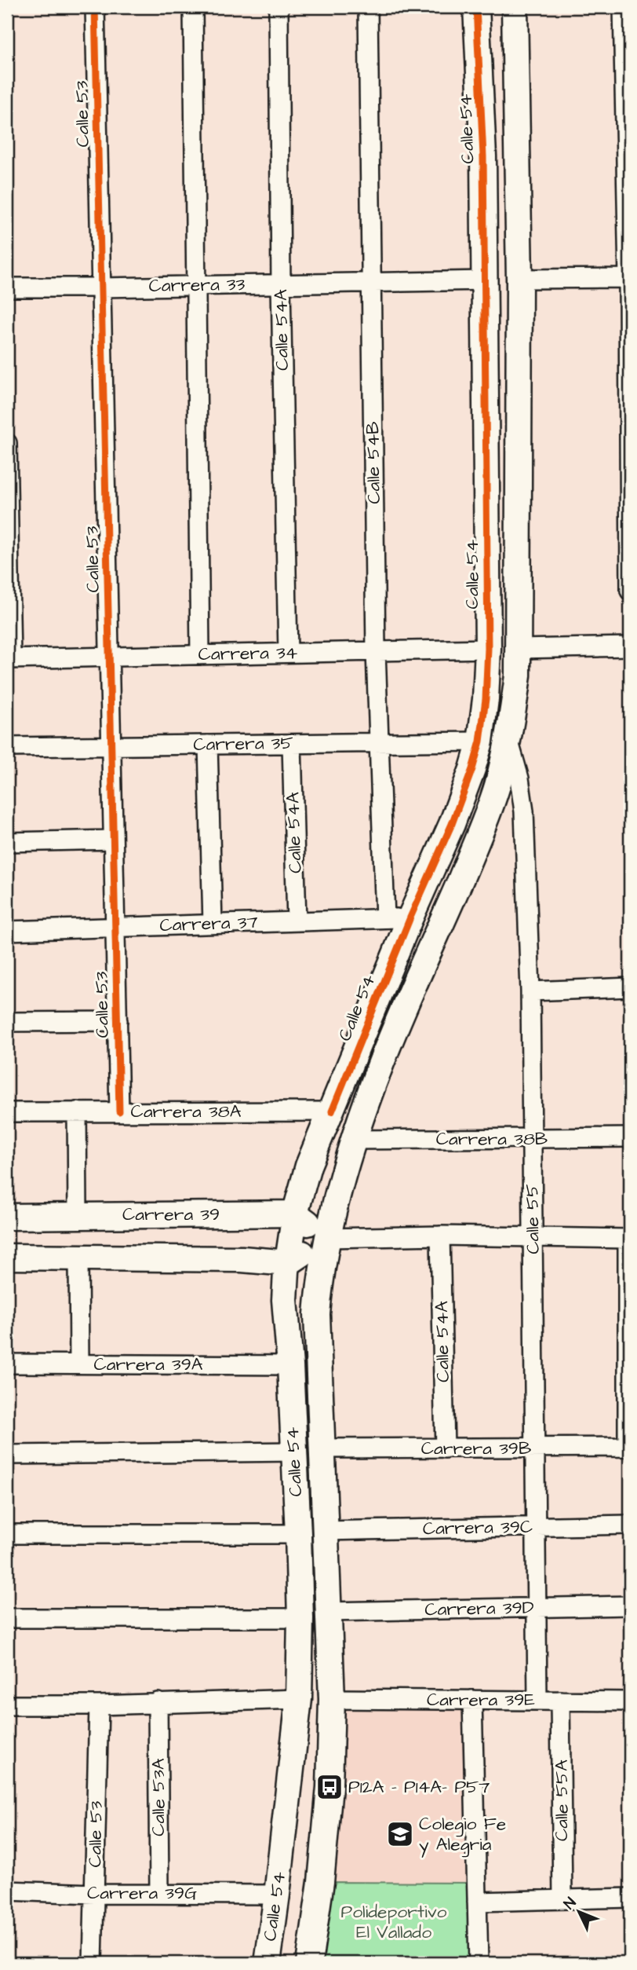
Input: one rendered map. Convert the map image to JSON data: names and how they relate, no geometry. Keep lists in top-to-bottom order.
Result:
{
  "streets": {
    "main road": ["Calle 54", "Carrera 39"],
    "street": [
      "Calle 53",
      "Carrera 33",
      "Calle 54A",
      "Calle 54B",
      "Carrera 34",
      "Carrera 35",
      "Carrera 37",
      "Carrera 38A",
      "Carrera 38B",
      "Calle 55",
      "Carrera 39A",
      "Carrera 39B",
      "Carrera 39C",
      "Carrera 39D",
      "Carrera 39E",
      "Calle 53A",
      "Calle 55A",
      "Carrera 39G"
    ]
  },
  "crossings": [
    ["Calle 53", "Carrera 33"],
    ["Calle 53", "Carrera 34"],
    ["Calle 53", "Carrera 35"],
    ["Calle 53", "Carrera 37"],
    ["Calle 53", "Carrera 38A"],
    ["Calle 53", "Carrera 39G"],
    ["Calle 54", "Carrera 33"],
    ["Calle 54", "Carrera 34"],
    ["Calle 54", "Carrera 35"],
    ["Calle 54", "Carrera 37"],
    ["Calle 54", "Carrera 38A"],
    ["Calle 54", "Carrera 38B"],
    ["Calle 54", "Carrera 39"],
    ["Calle 54", "Calle 55"],
    ["Calle 54", "Carrera 39A"],
    ["Calle 54", "Carrera 39B"],
    ["Calle 54", "Carrera 39C"],
    ["Calle 54", "Carrera 39D"],
    ["Calle 54", "Carrera 39E"],
    ["Calle 54", "Carrera 39G"],
    ["Carrera 33", "Calle 54A"],
    ["Carrera 33", "Calle 54B"],
    ["Calle 54A", "Carrera 34"],
    ["Calle 54A", "Carrera 35"],
    ["Calle 54A", "Carrera 37"],
    ["Calle 54A", "Carrera 39B"],
    ["Calle 54B", "Carrera 34"],
    ["Calle 54B", "Carrera 35"],
    ["Calle 54B", "Carrera 37"],
    ["Carrera 38B", "Calle 55"],
    ["Calle 55", "Carrera 39B"],
    ["Calle 55", "Carrera 39C"],
    ["Calle 55", "Carrera 39D"],
    ["Calle 55", "Carrera 39E"],
    ["Carrera 39E", "Calle 55A"],
    ["Calle 53A", "Carrera 39G"]
  ],
  "parks": ["Polideportivo El Vallado"],
  "places": {
    "bus stop": ["P12A - P14A- P57"],
    "school or university": ["Colegio Fe y Alegria"]
  },
  "north": "top left"
}
